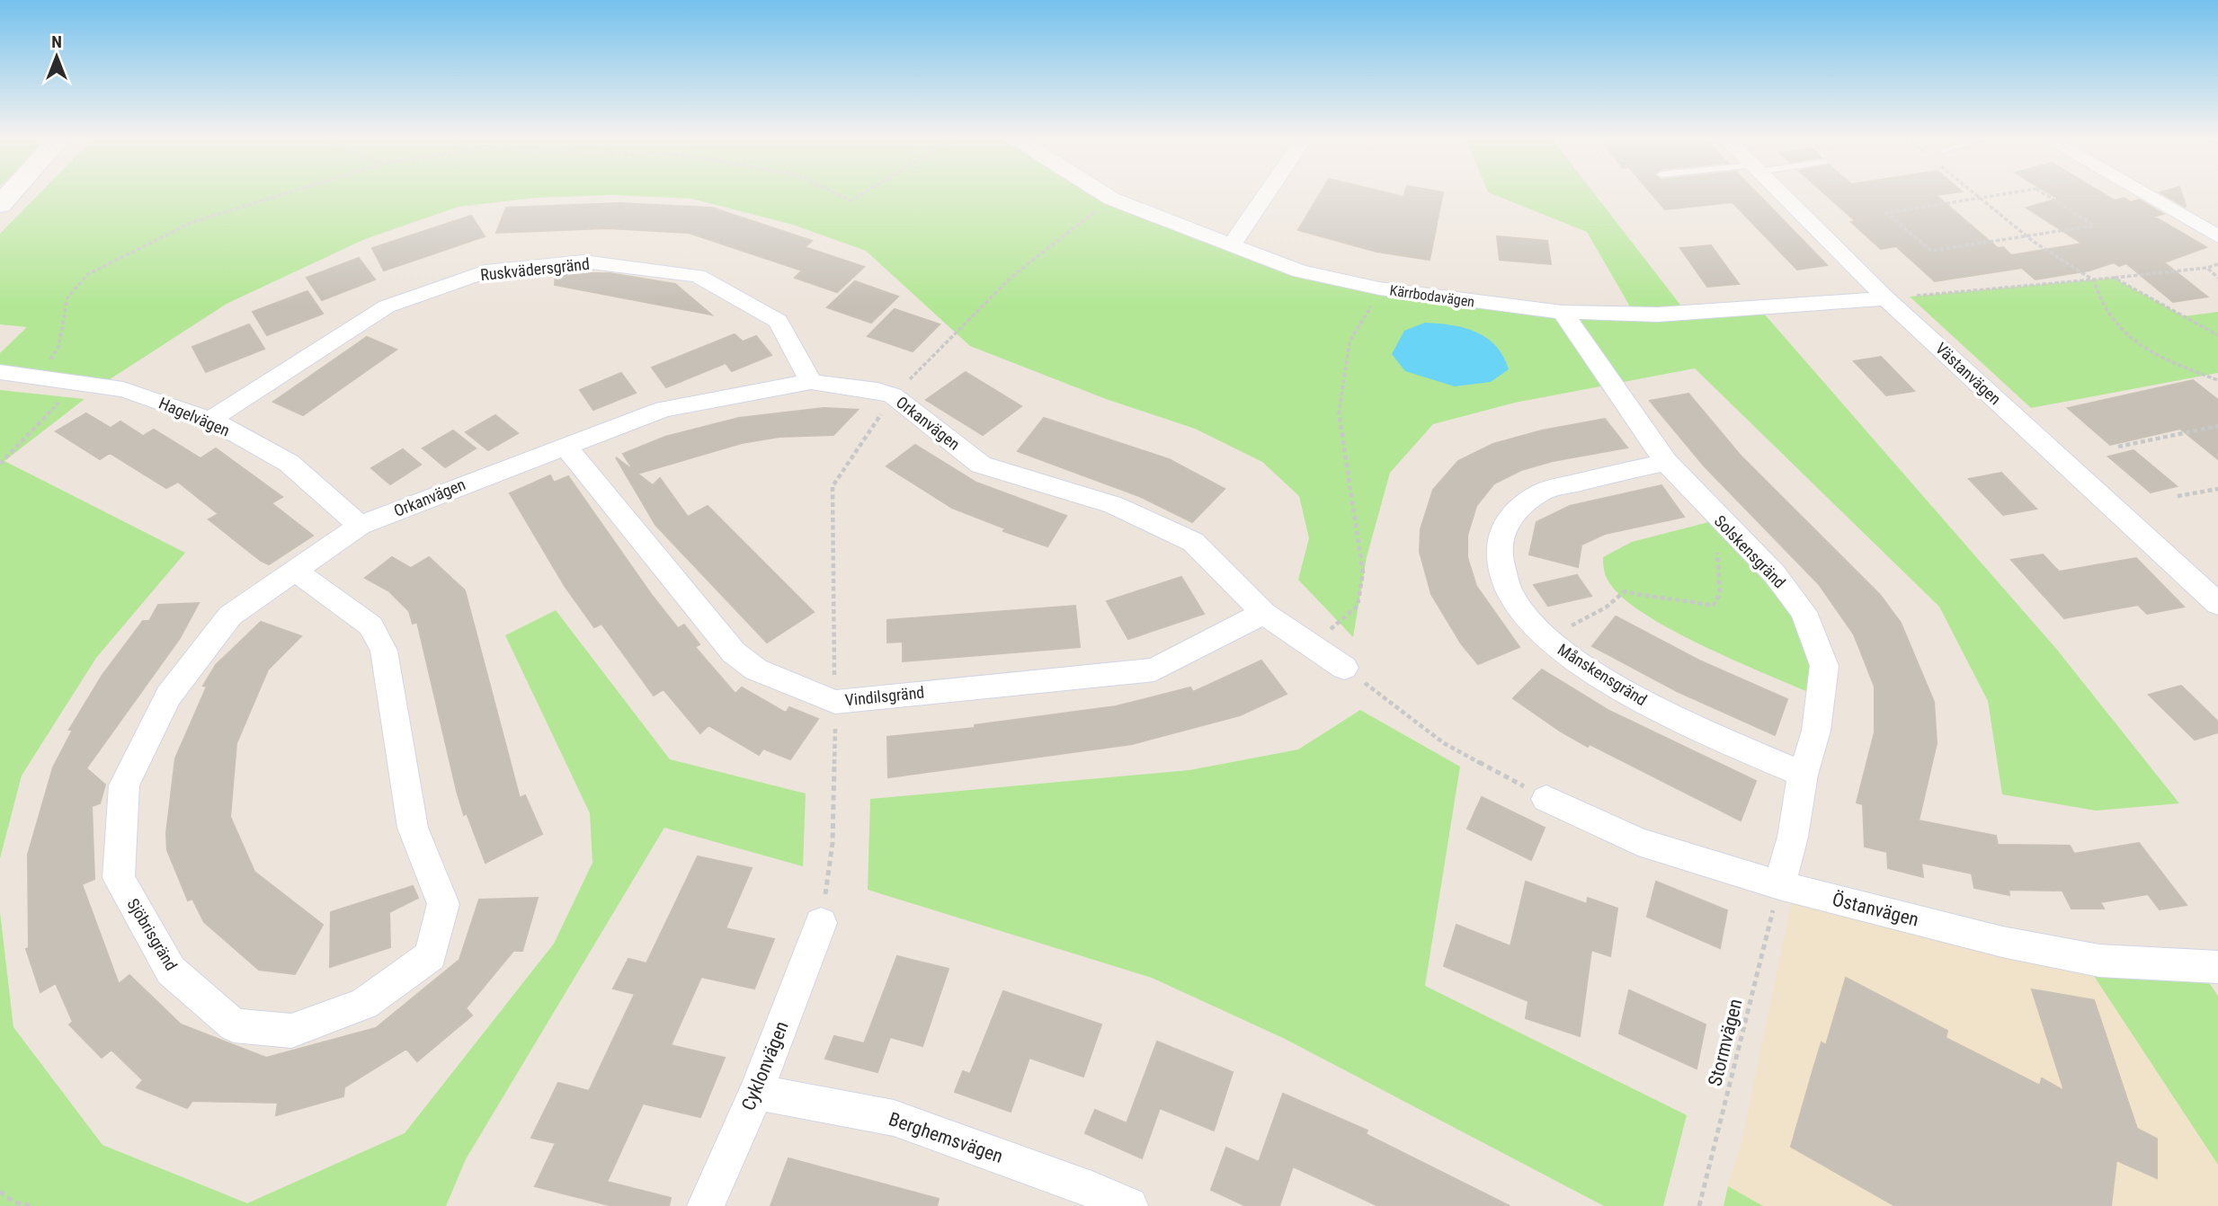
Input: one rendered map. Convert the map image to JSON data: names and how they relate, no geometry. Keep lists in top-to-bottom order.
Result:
{
  "streets": {
    "street": [
      "Ruskvädersgränd",
      "Kärrbodavägen",
      "Västanvägen",
      "Hagelvägen",
      "Orkanvägen",
      "Solskensgränd",
      "Månskensgränd",
      "Vindilsgränd",
      "Östanvägen",
      "Sjöbrisgränd",
      "Cyklonvägen",
      "Berghemsvägen"
    ],
    "path": ["Stormvägen"]
  },
  "crossings": [
    ["Ruskvädersgränd", "Hagelvägen"],
    ["Ruskvädersgränd", "Orkanvägen"],
    ["Kärrbodavägen", "Västanvägen"],
    ["Kärrbodavägen", "Solskensgränd"],
    ["Hagelvägen", "Orkanvägen"],
    ["Hagelvägen", "Sjöbrisgränd"],
    ["Orkanvägen", "Vindilsgränd"],
    ["Orkanvägen", "Sjöbrisgränd"],
    ["Solskensgränd", "Månskensgränd"],
    ["Solskensgränd", "Östanvägen"],
    ["Solskensgränd", "Stormvägen"],
    ["Östanvägen", "Stormvägen"],
    ["Cyklonvägen", "Berghemsvägen"]
  ],
  "north": "top"
}
